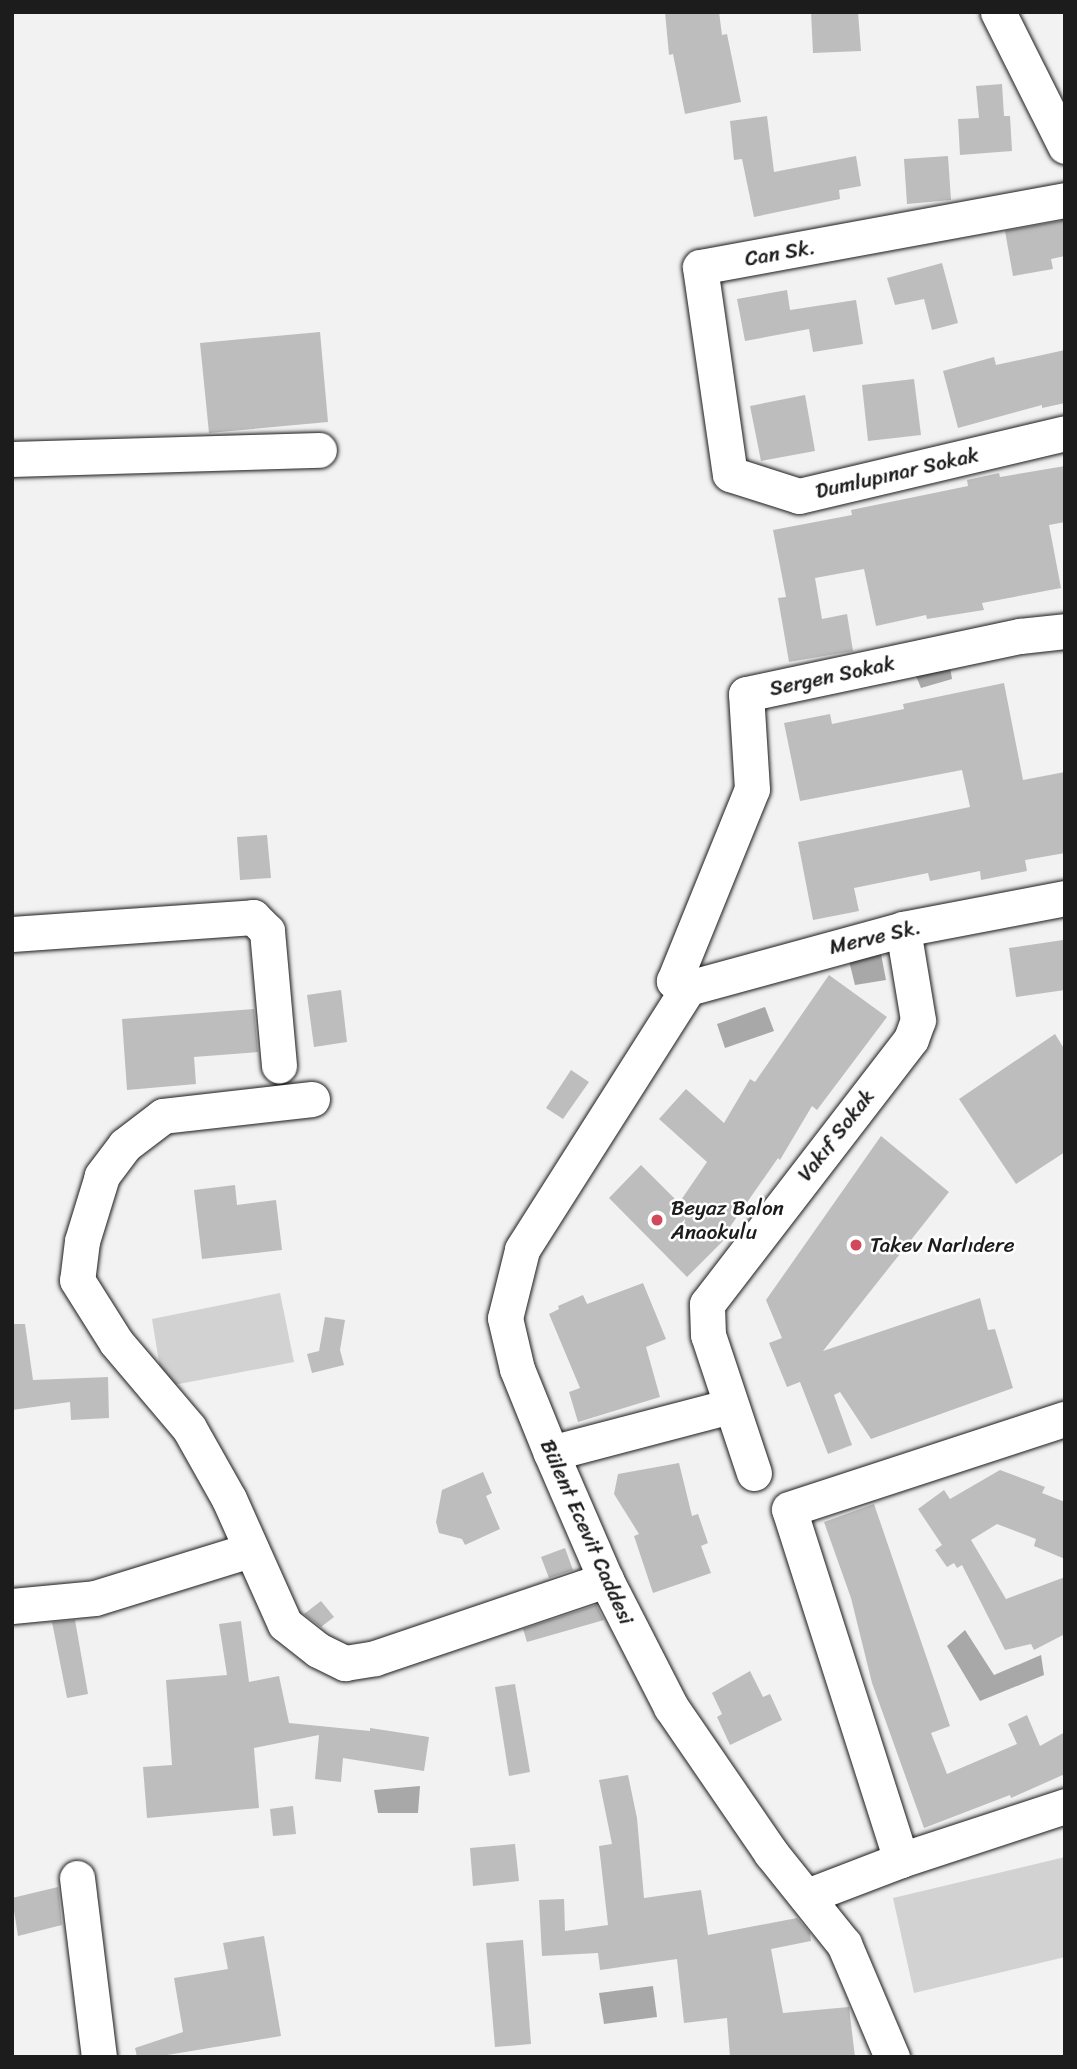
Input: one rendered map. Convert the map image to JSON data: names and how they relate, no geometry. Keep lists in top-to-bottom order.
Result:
{
  "streets": {
    "street": [
      "Can Sk.",
      "Dumlupınar Sokak",
      "Sergen Sokak",
      "Merve Sk.",
      "Vakıf Sokak",
      "Bülent Ecevit Caddesi"
    ]
  },
  "crossings": [
    ["Can Sk.", "Dumlupınar Sokak"],
    ["Sergen Sokak", "Merve Sk."],
    ["Sergen Sokak", "Bülent Ecevit Caddesi"],
    ["Merve Sk.", "Vakıf Sokak"],
    ["Merve Sk.", "Bülent Ecevit Caddesi"]
  ],
  "places": ["Beyaz Balon Anaokulu", "Takev Narlıdere"]
}
